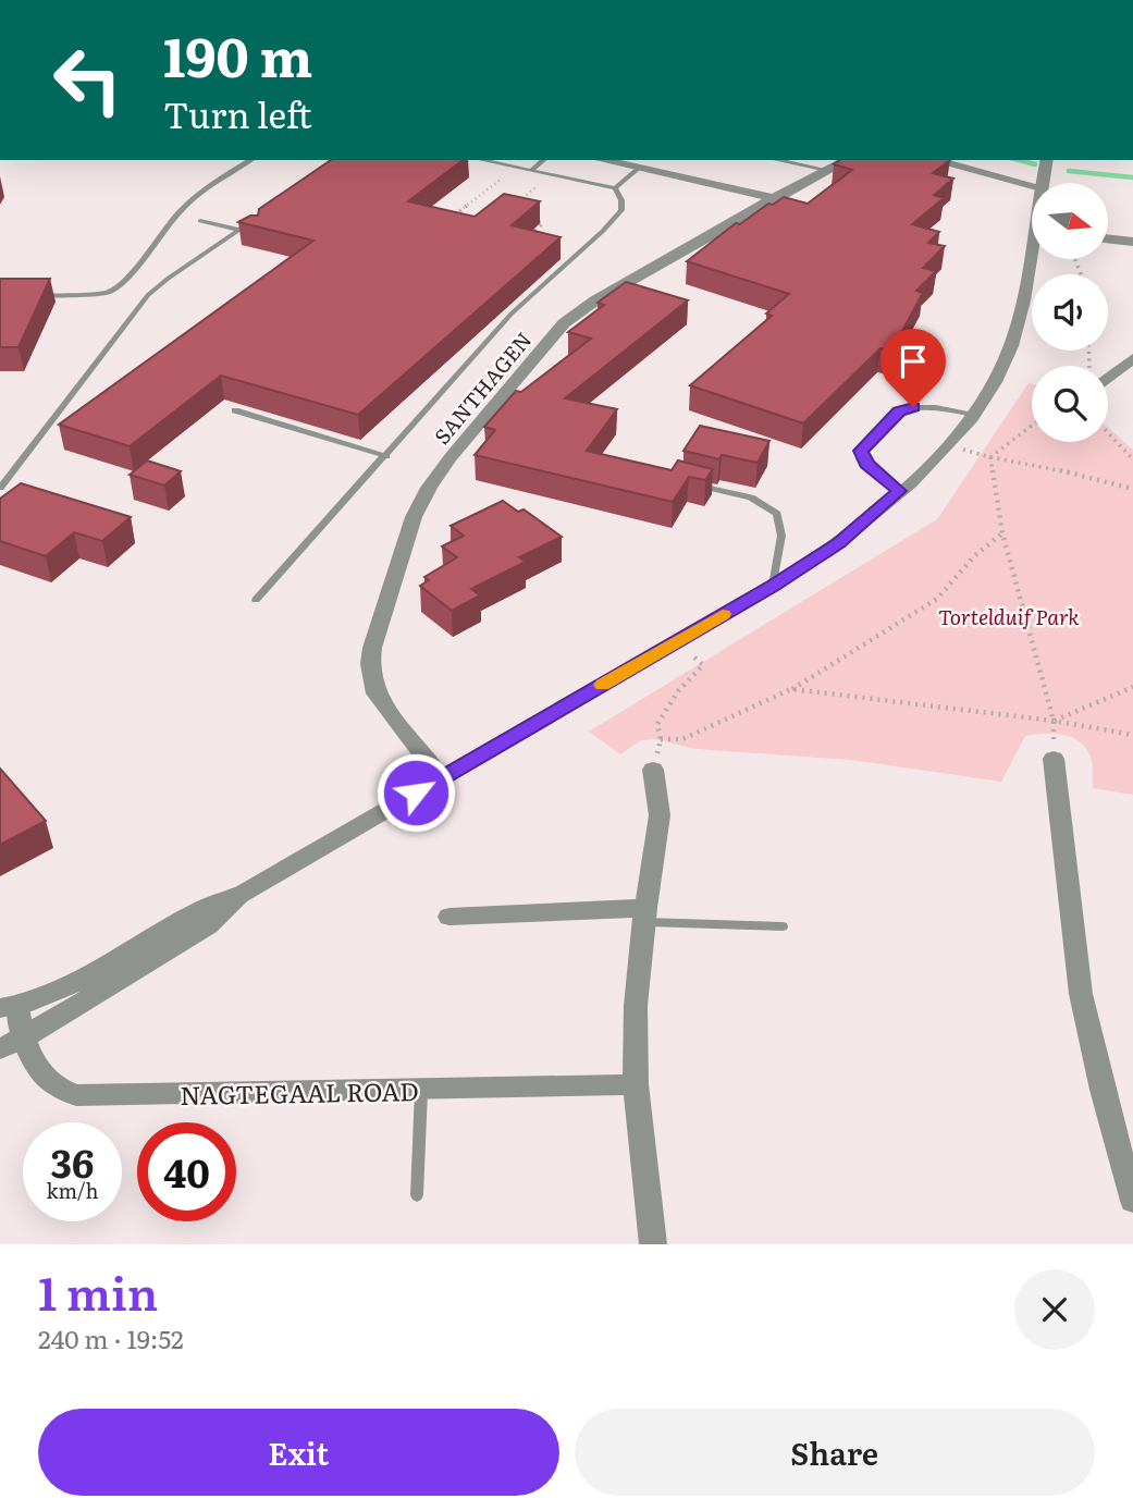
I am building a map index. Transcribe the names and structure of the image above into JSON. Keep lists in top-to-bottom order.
{
  "streets": {
    "street": ["SANTHAGEN", "NAGTEGAAL ROAD"]
  },
  "parks": ["Tortelduif Park"],
  "north": "right",
  "page": {
    "turn": ["190 m", "Turn left"],
    "speed": "36 km/h",
    "limit": "40",
    "heading": ["1 min", "240 m · 19:52"],
    "buttons": ["Exit", "Share"]
  }
}
